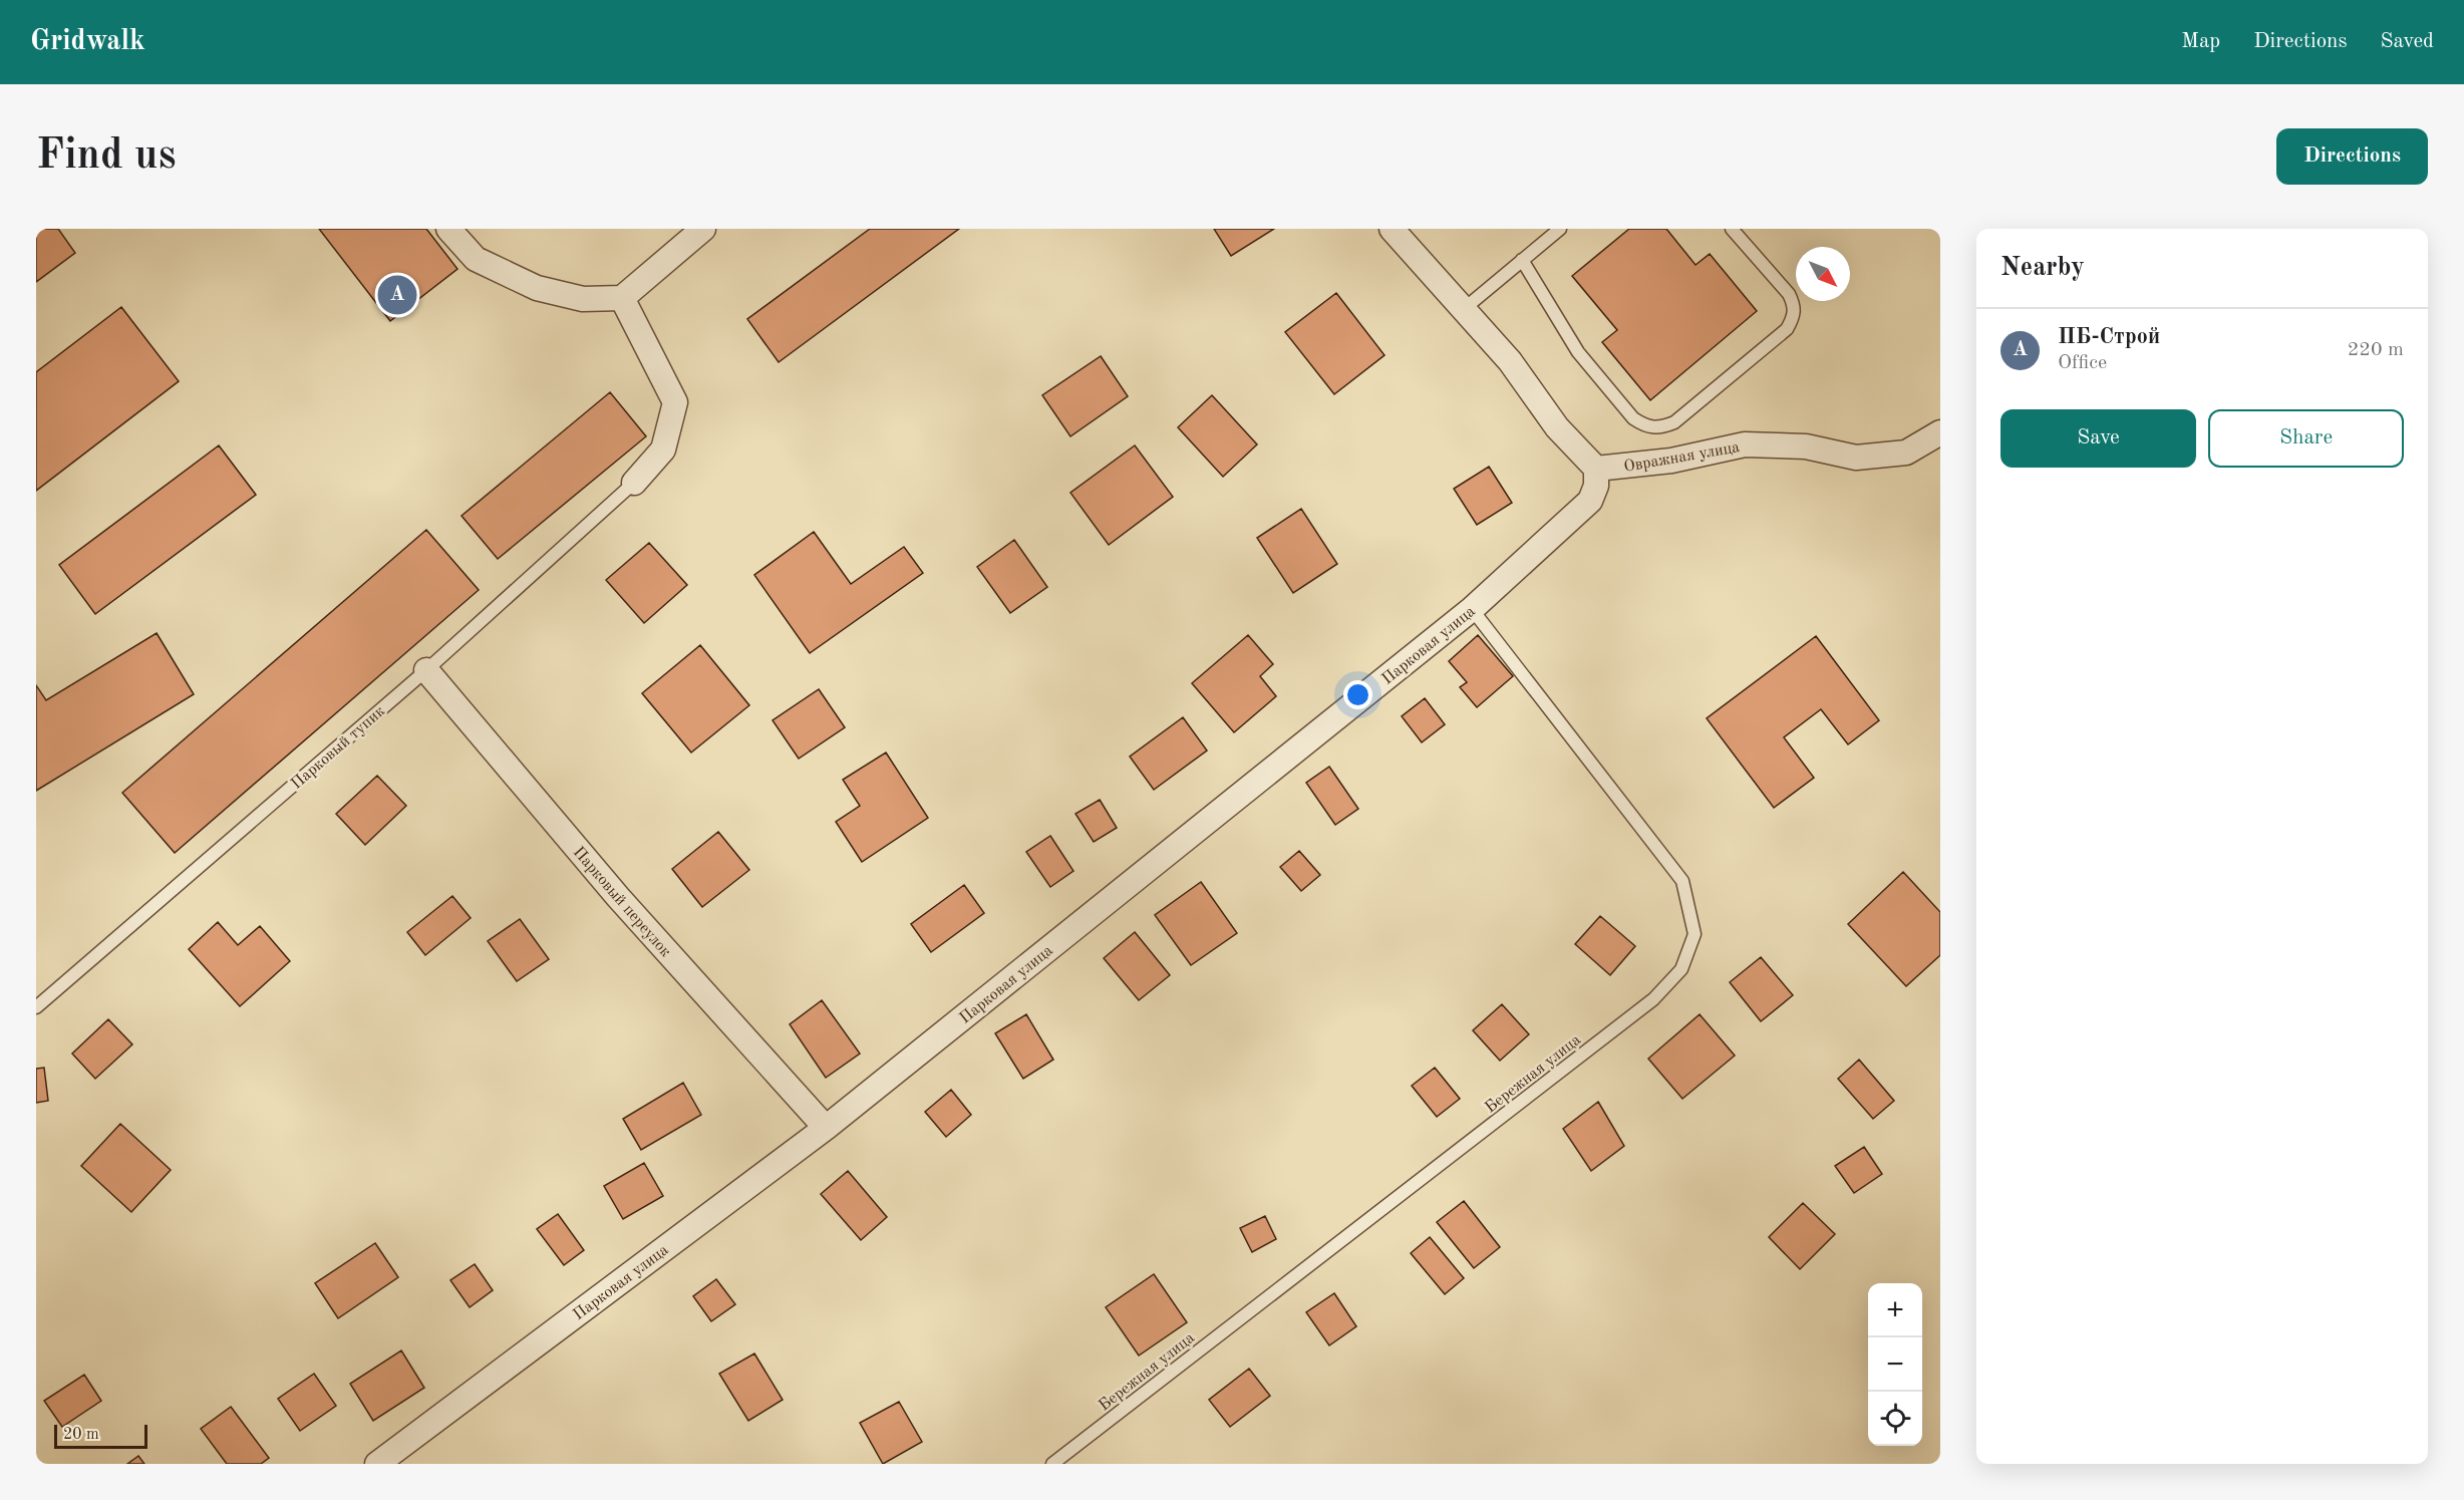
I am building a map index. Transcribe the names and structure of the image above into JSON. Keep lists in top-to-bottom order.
{
  "streets": {
    "street": ["Овражная улица", "Парковая улица", "Парковый переулок"],
    "lane": ["Парковый тупик", "Бережная улица"]
  },
  "crossings": [
    ["Овражная улица", "Парковая улица"],
    ["Парковая улица", "Парковый переулок"],
    ["Парковая улица", "Бережная улица"],
    ["Парковый тупик", "Парковый переулок"]
  ],
  "scale_bar": "20 m",
  "north": "bottom right",
  "page": {
    "header": "Gridwalk",
    "nav": ["Map", "Directions", "Saved"],
    "buttons": [
      "Directions",
      ["Save", "Share"]
    ],
    "title": "Find us",
    "heading": "Nearby",
    "pins": "A",
    "list": [
      {
        "mark": "A",
        "name": "ПБ-Строй",
        "note": "Office",
        "value": "220 m"
      }
    ],
    "map_buttons": ["+", "−"],
    "scale": "20 m"
  }
}
